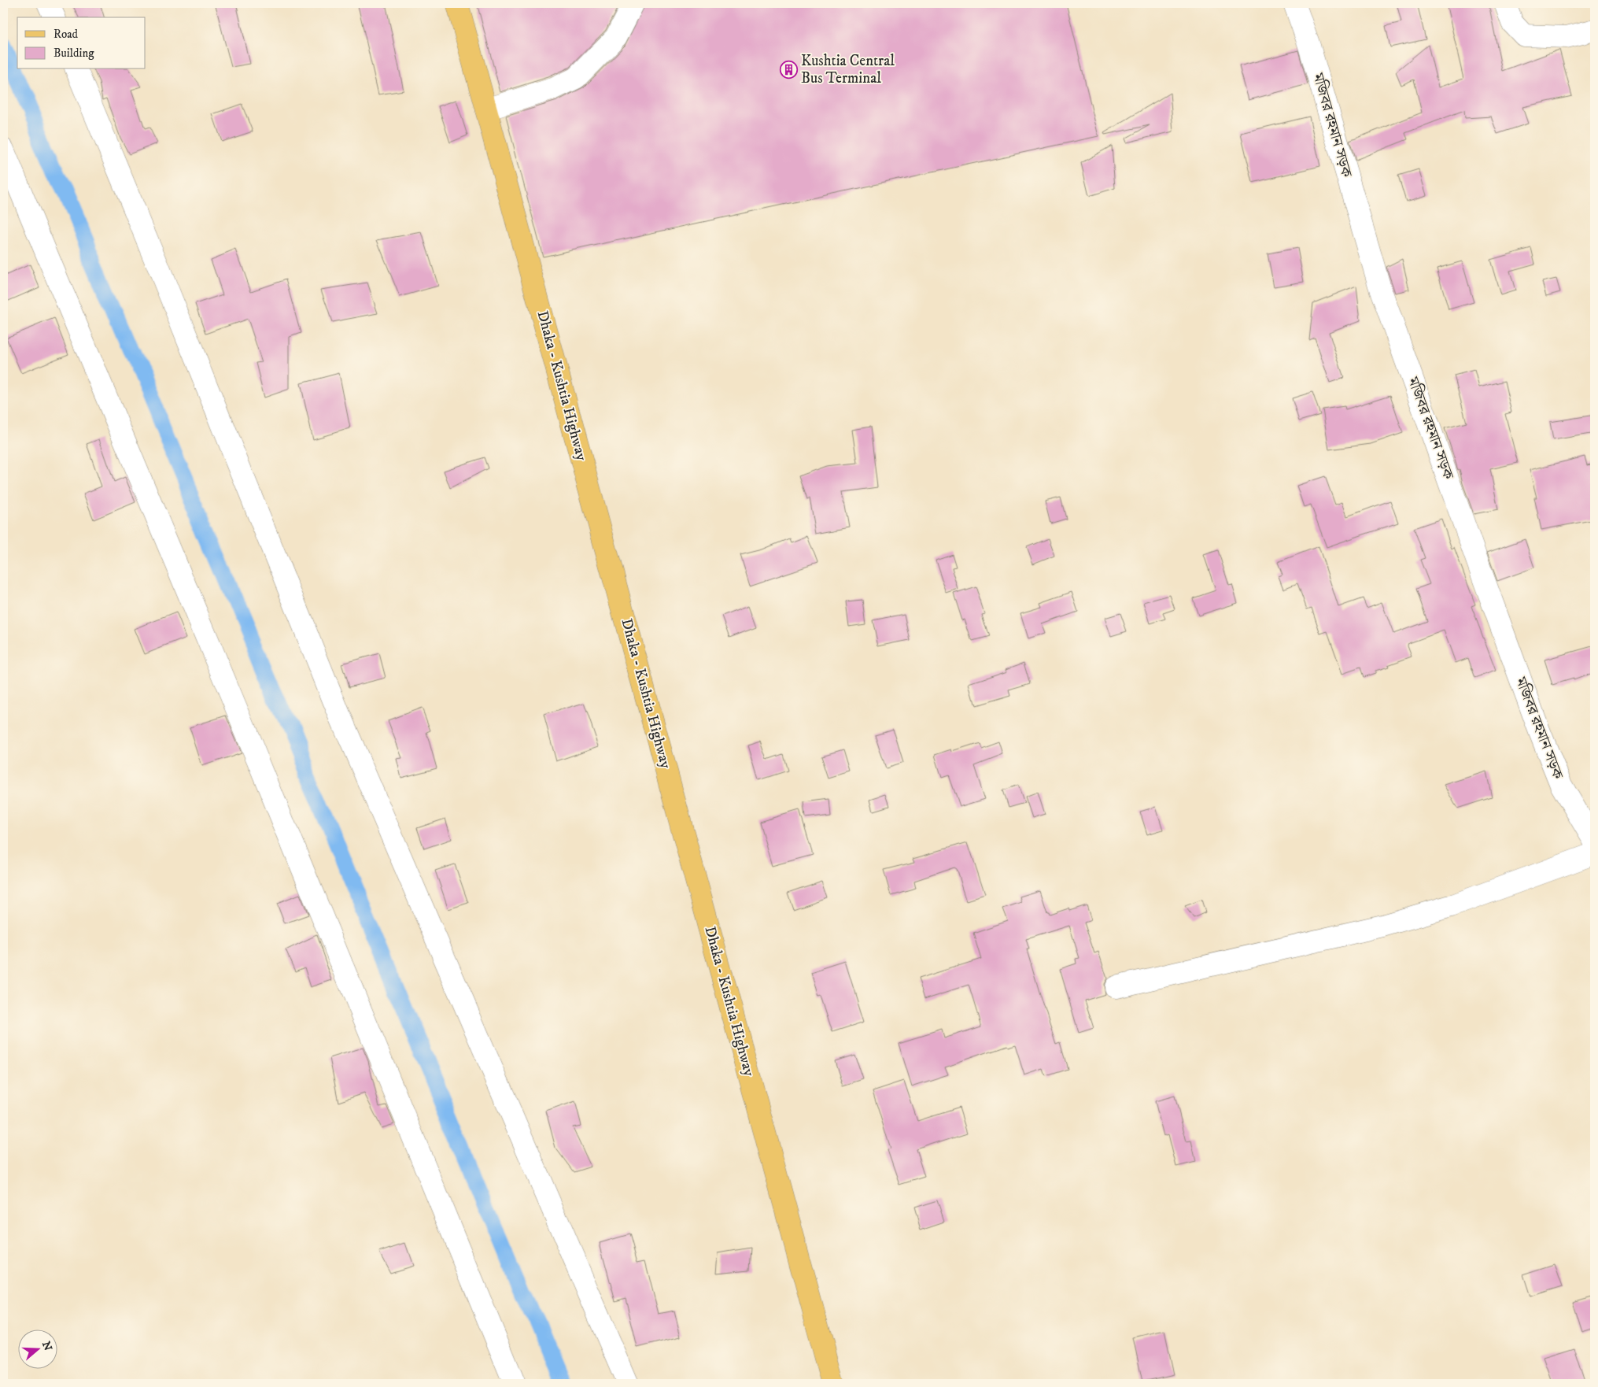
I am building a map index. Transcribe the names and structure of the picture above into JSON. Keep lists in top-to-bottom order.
{
  "streets": {
    "main road": ["Dhaka - Kushtia Highway"],
    "street": ["মজিবর রহমান সড়ক"]
  },
  "places": {
    "building": ["Kushtia Central Bus Terminal"]
  },
  "legend": ["Road", "Building"],
  "north": "right"
}
